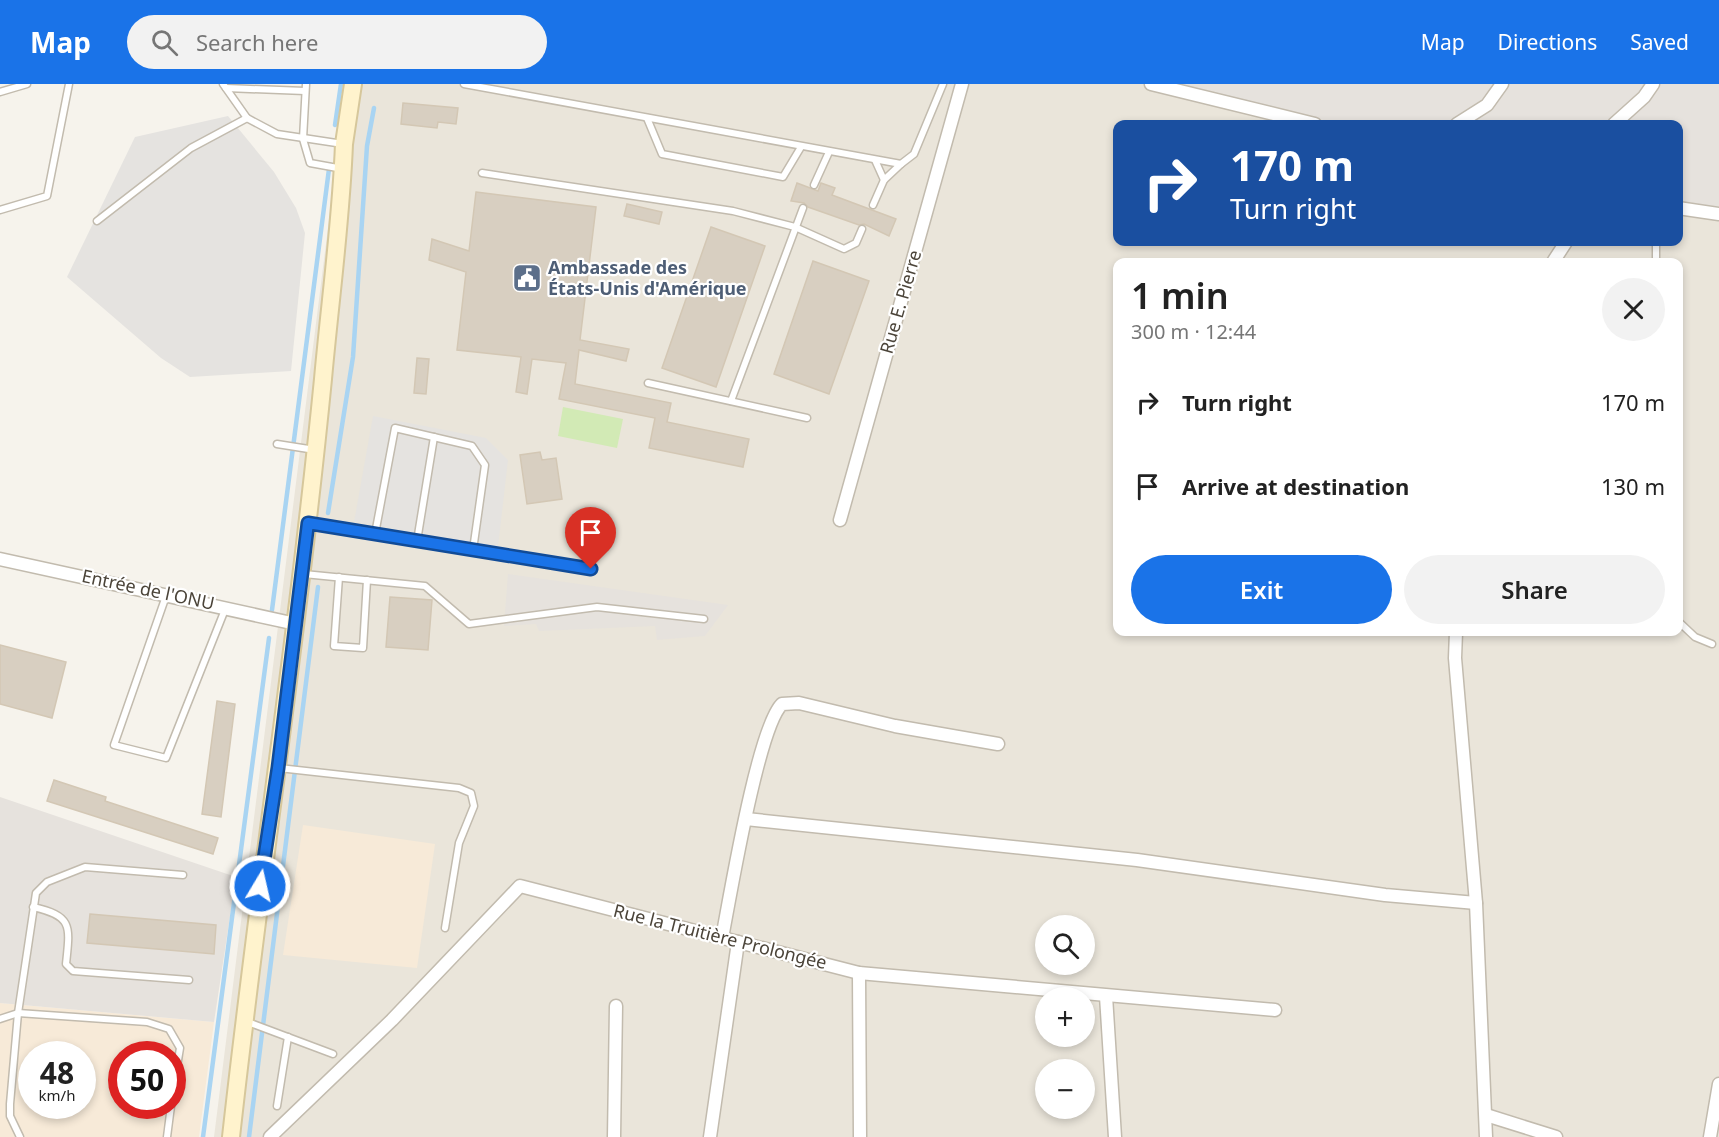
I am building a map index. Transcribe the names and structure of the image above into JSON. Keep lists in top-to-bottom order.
{
  "streets": {
    "street": ["Rue E. Pierre", "Entrée de l'ONU", "Rue la Truitière Prolongée"]
  },
  "places": {
    "public building": ["Ambassade des États-Unis d'Amérique"]
  },
  "page": {
    "header": "Map",
    "search": "Search here",
    "nav": ["Map", "Directions", "Saved"],
    "turn": ["170 m", "Turn right"],
    "heading": ["1 min", "300 m · 12:44"],
    "list": [
      {
        "name": "Turn right",
        "value": "170 m"
      },
      {
        "name": "Arrive at destination",
        "value": "130 m"
      }
    ],
    "buttons": ["Exit", "Share"],
    "map_buttons": ["+", "−"],
    "speed": "48 km/h",
    "limit": "50"
  }
}
